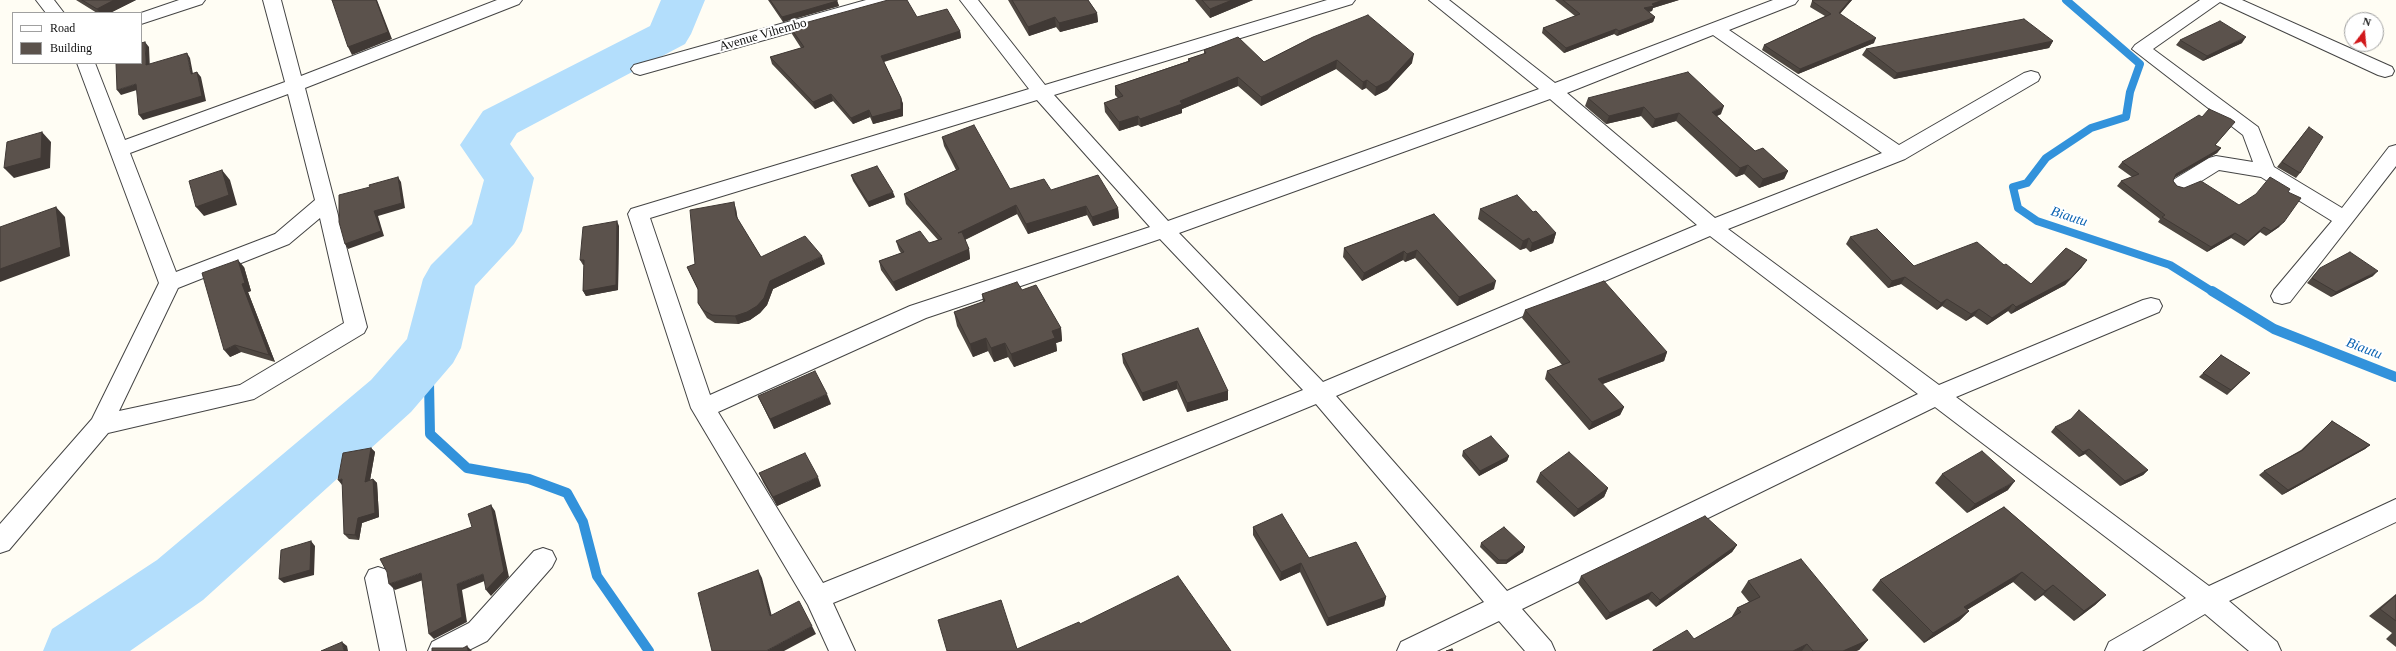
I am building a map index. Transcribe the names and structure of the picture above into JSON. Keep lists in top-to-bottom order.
{
  "streets": {
    "street": ["Avenue Vihembo"]
  },
  "water": ["Biautu"],
  "legend": ["Road", "Building"],
  "north": "top"
}
